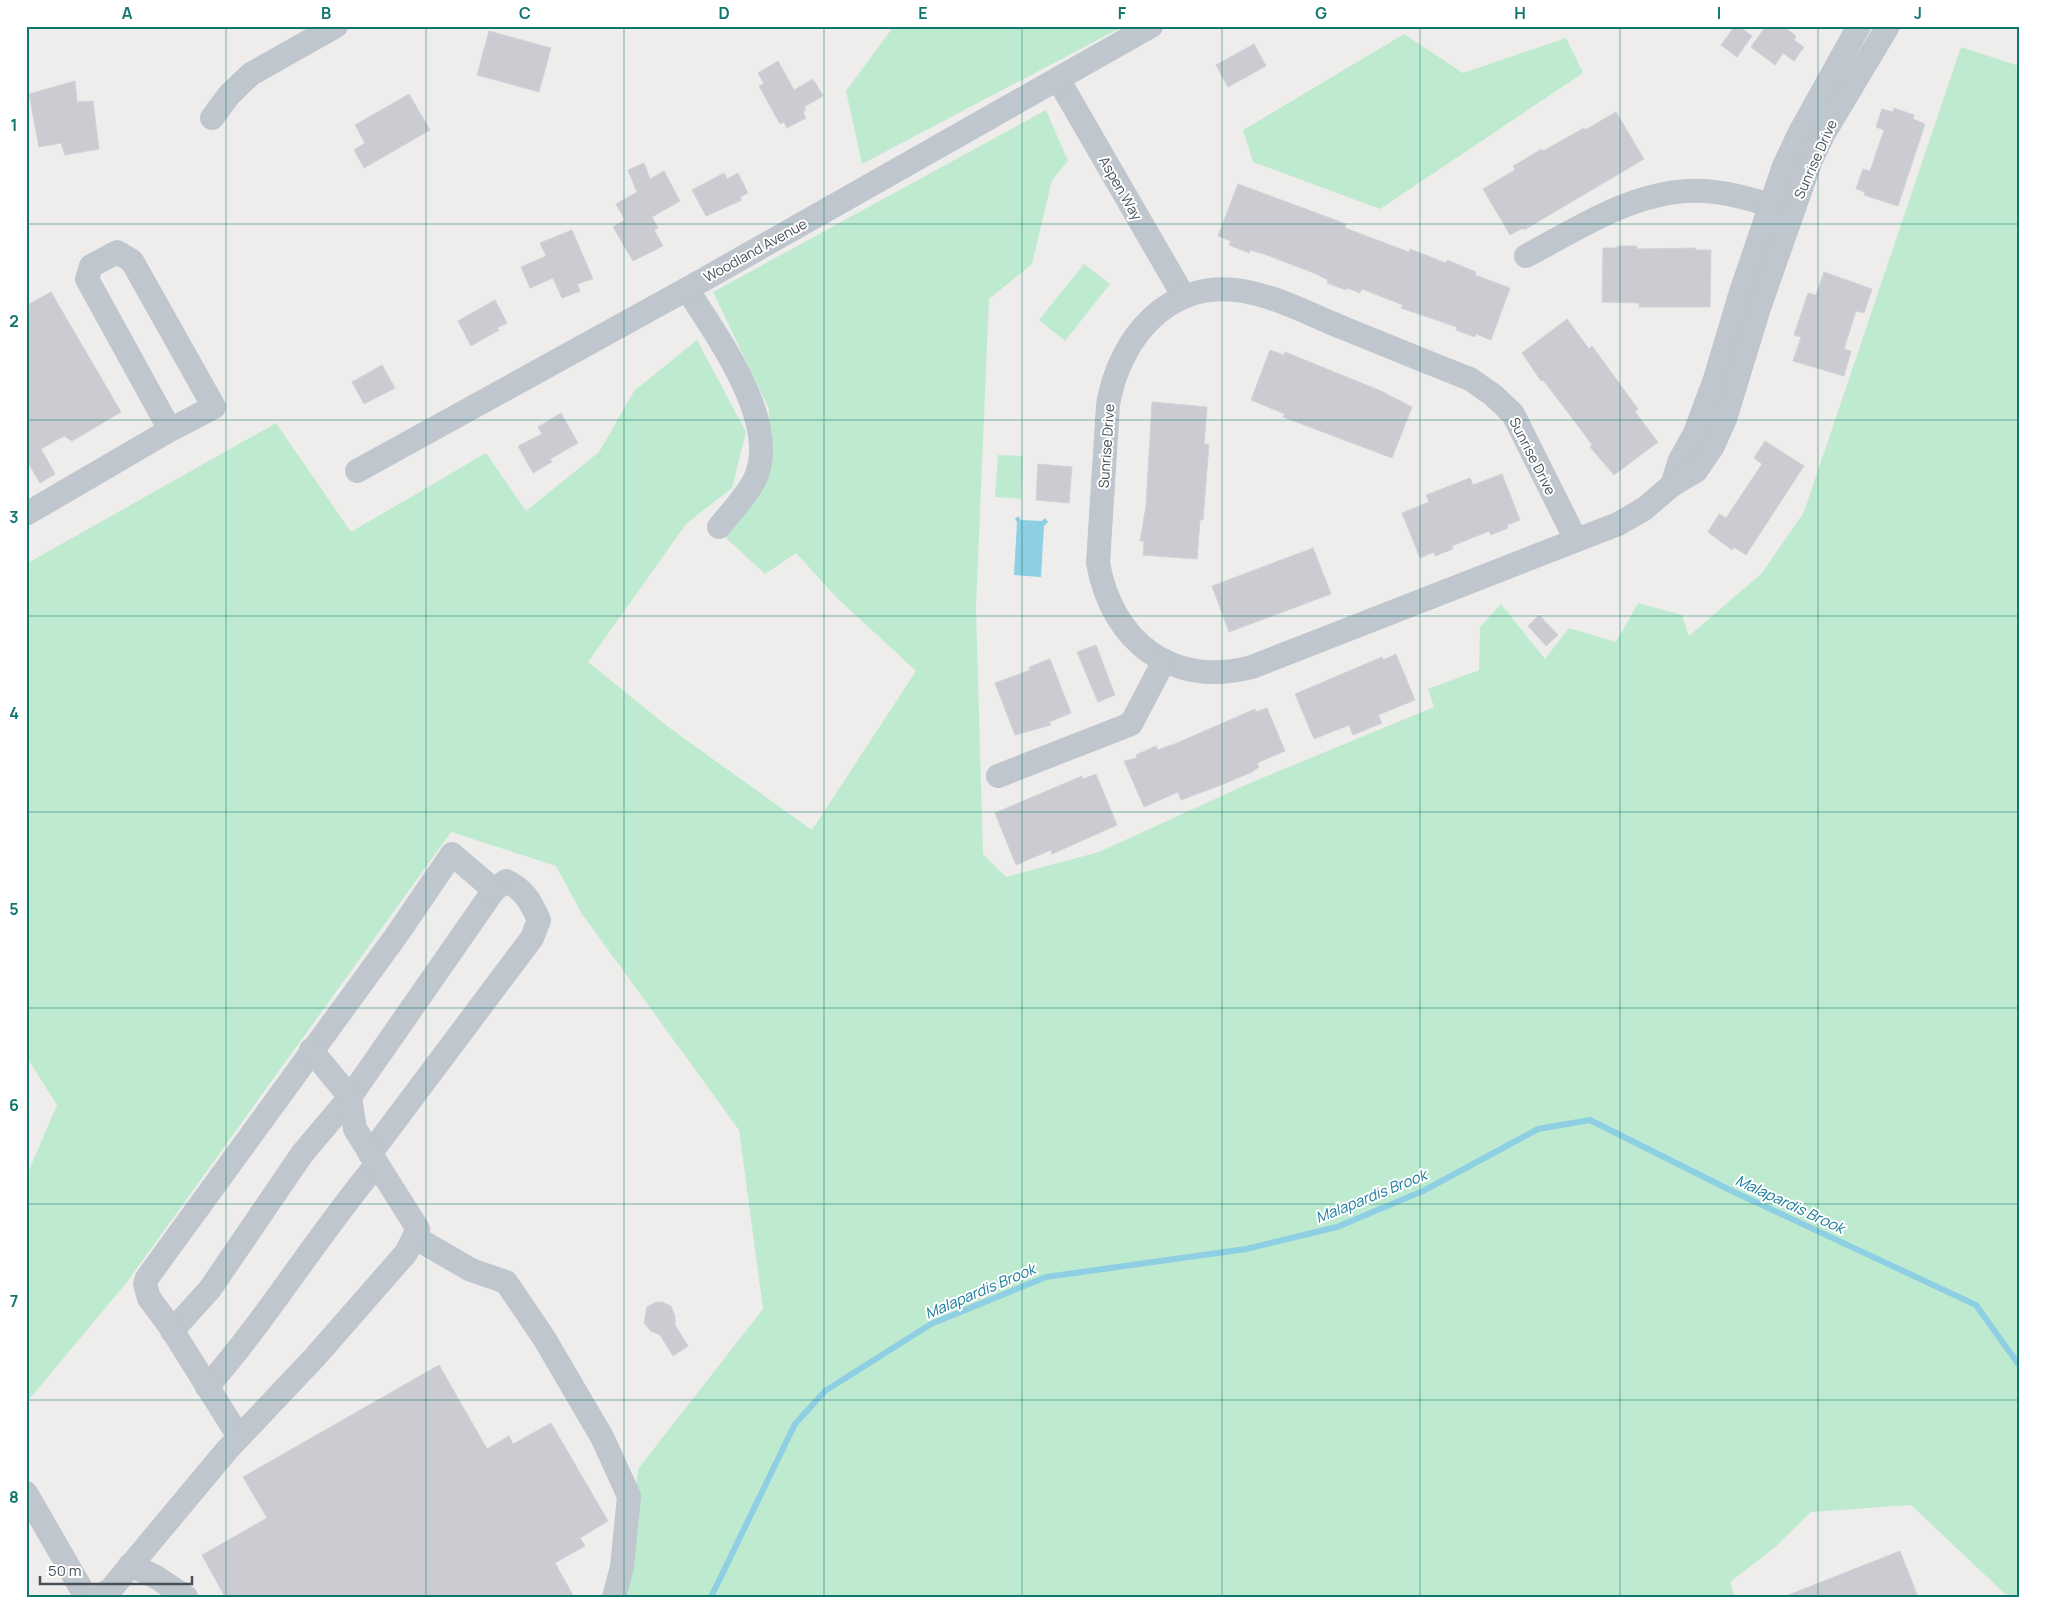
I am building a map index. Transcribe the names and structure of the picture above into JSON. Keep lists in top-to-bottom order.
{
  "streets": {
    "street": ["Sunrise Drive", "Aspen Way", "Woodland Avenue"]
  },
  "crossings": [
    ["Sunrise Drive", "Aspen Way"],
    ["Aspen Way", "Woodland Avenue"]
  ],
  "water": ["Malapardis Brook"],
  "scale_bar": "50 m",
  "grid": {
    "columns": [
      "A",
      "B",
      "C",
      "D",
      "E",
      "F",
      "G",
      "H",
      "I",
      "J"
    ],
    "rows": [
      "1",
      "2",
      "3",
      "4",
      "5",
      "6",
      "7",
      "8"
    ]
  }
}
